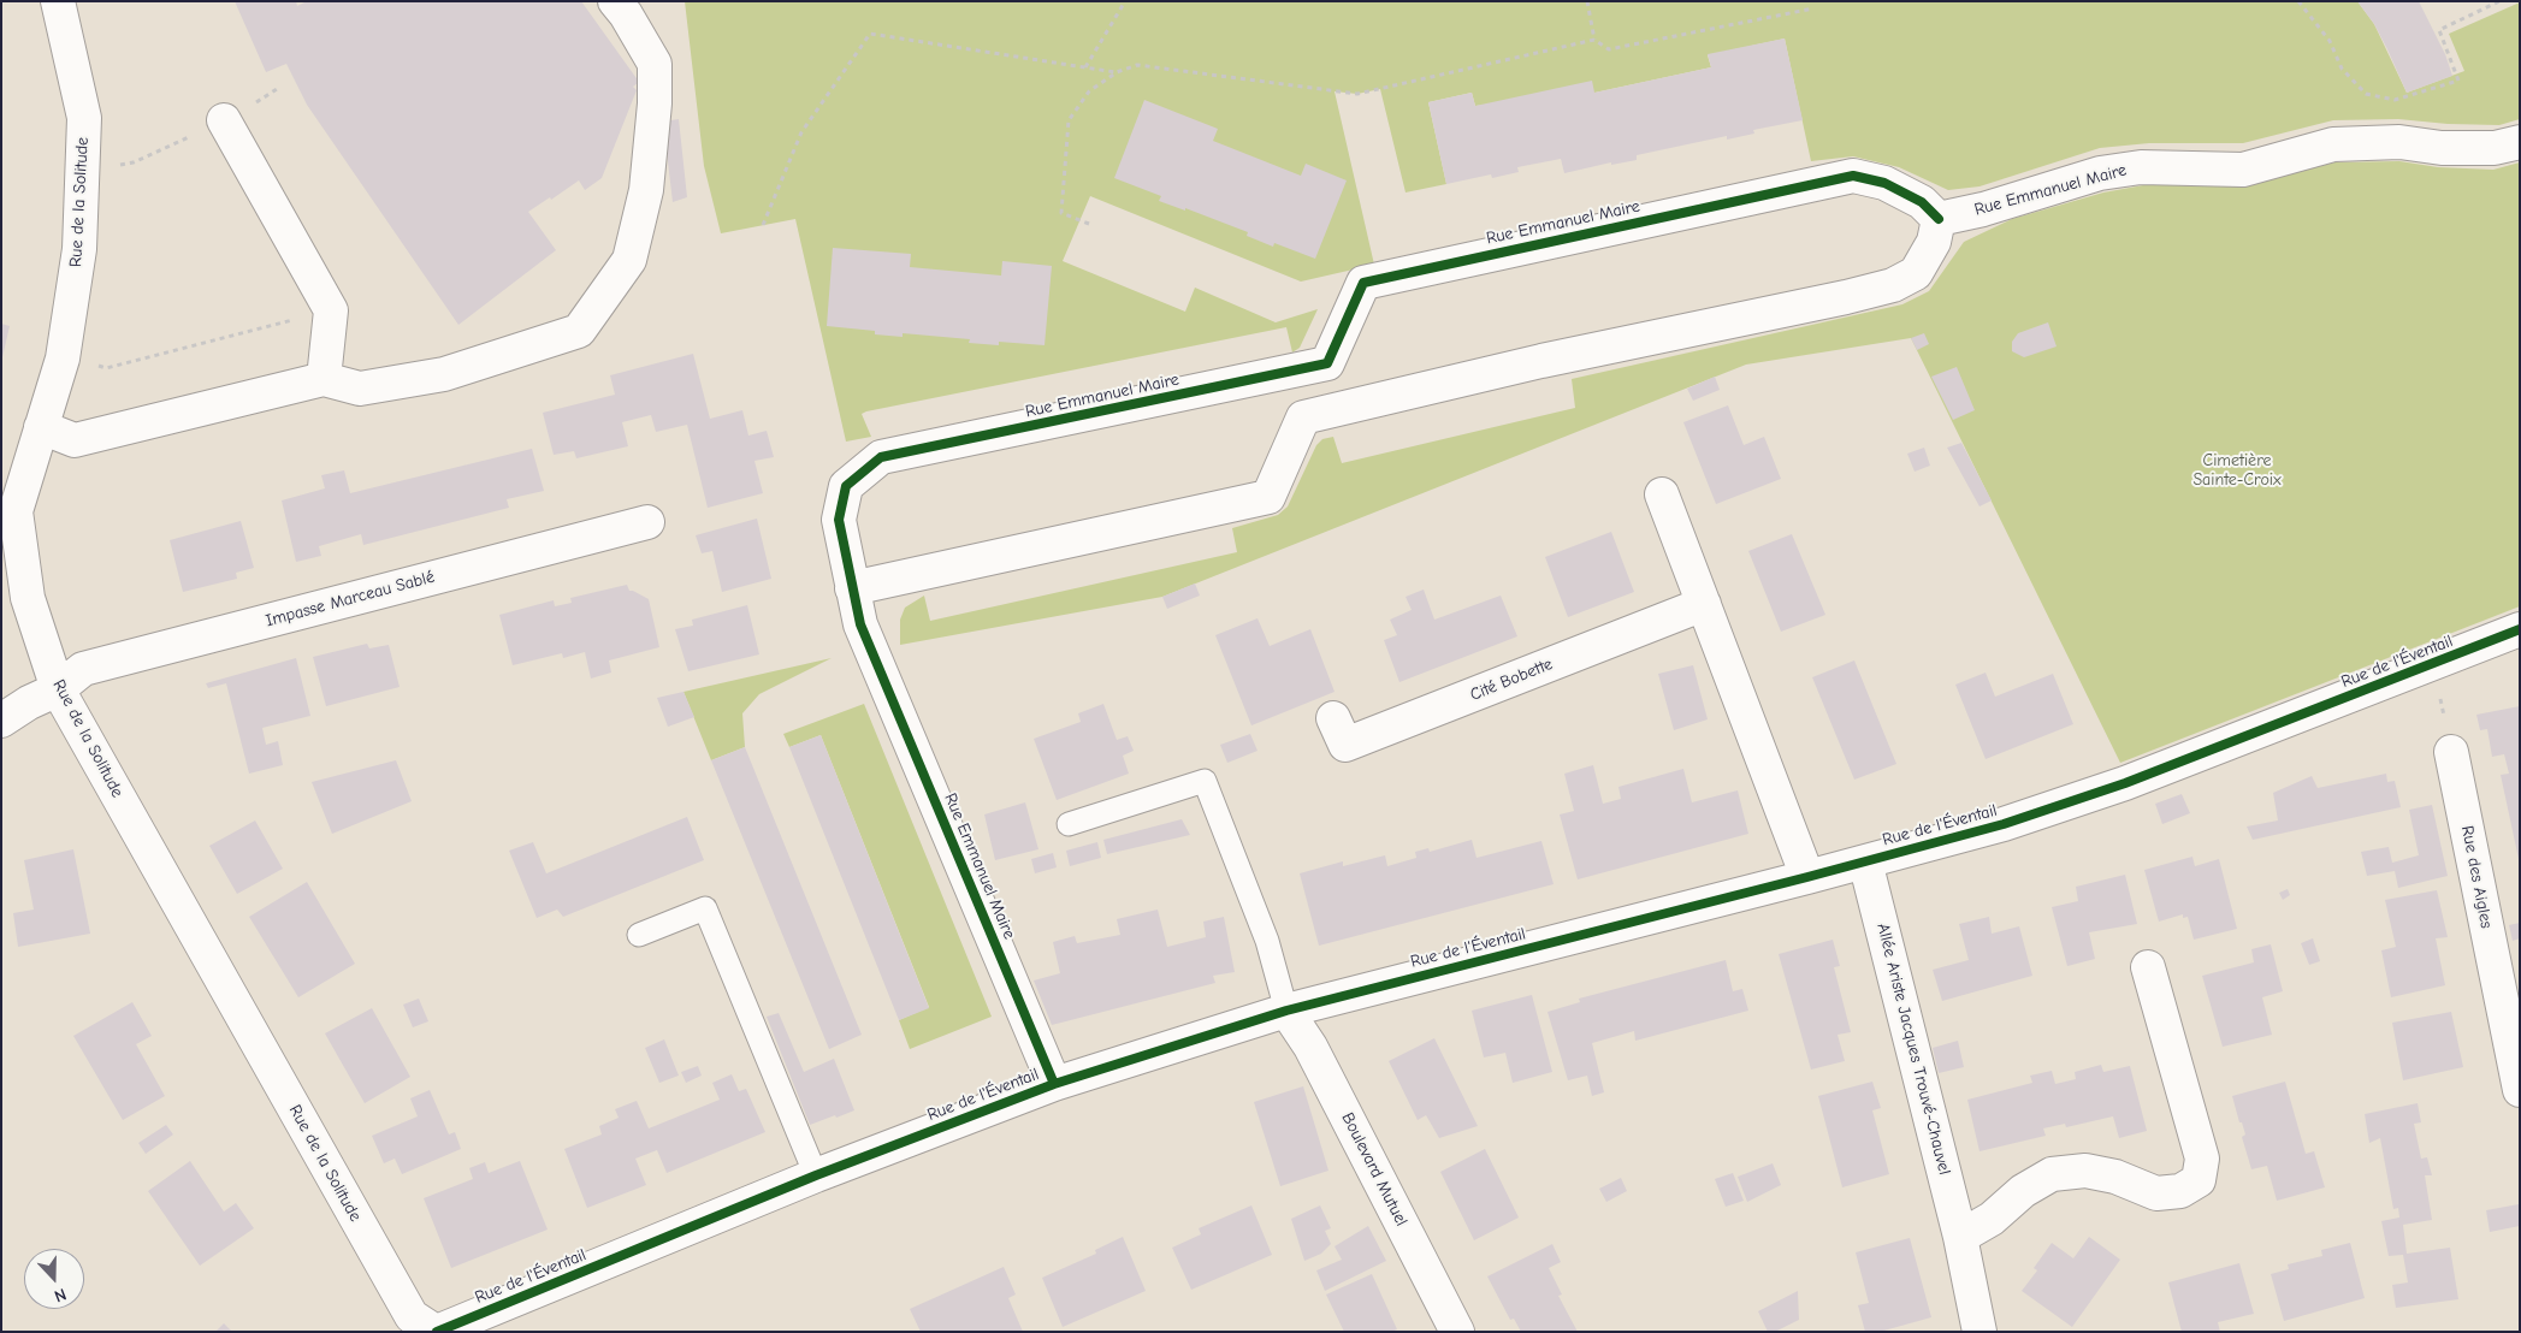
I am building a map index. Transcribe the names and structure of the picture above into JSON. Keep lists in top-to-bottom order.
{
  "streets": {
    "street": [
      "Rue Emmanuel Maire",
      "Rue de la Solitude",
      "Impasse Marceau Sablé",
      "Rue de l'Éventail",
      "Cité Bobette",
      "Rue des Aigles",
      "Allée Ariste Jacques Trouvé-Chauvel",
      "Boulevard Mutuel"
    ]
  },
  "crossings": [
    ["Rue Emmanuel Maire", "Rue de l'Éventail"],
    ["Rue de la Solitude", "Impasse Marceau Sablé"],
    ["Rue de la Solitude", "Rue de l'Éventail"],
    ["Rue de l'Éventail", "Allée Ariste Jacques Trouvé-Chauvel"],
    ["Rue de l'Éventail", "Boulevard Mutuel"]
  ],
  "parks": ["Cimetière Sainte-Croix"],
  "north": "bottom"
}
